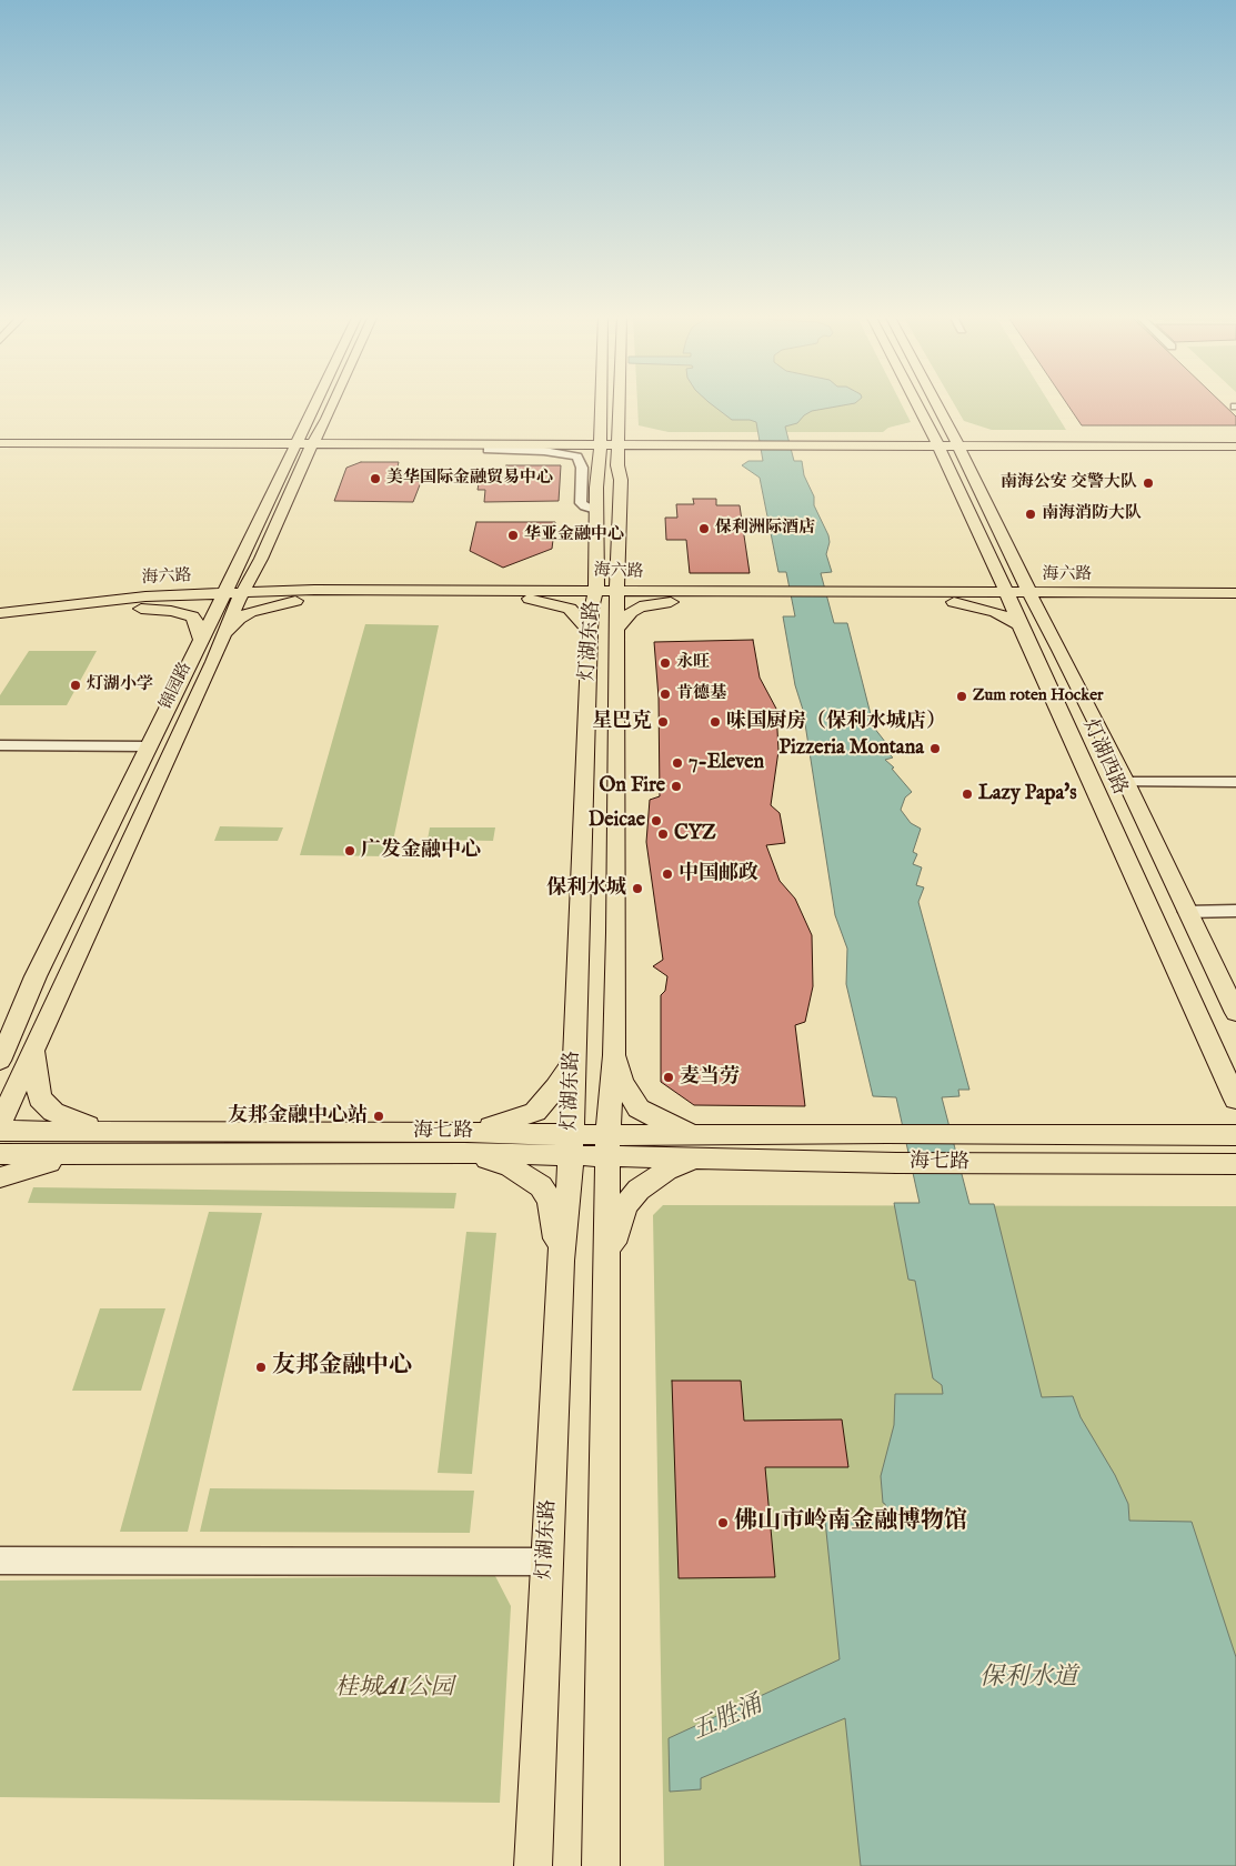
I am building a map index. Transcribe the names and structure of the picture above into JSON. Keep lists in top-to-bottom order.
{
  "streets": {
    "main road": [
      "海六路",
      "灯湖东路",
      "锦园路",
      "灯湖西路",
      "海七路"
    ]
  },
  "crossings": [
    ["海六路", "灯湖东路"],
    ["海六路", "锦园路"],
    ["海六路", "灯湖西路"],
    ["灯湖东路", "海七路"]
  ],
  "water": ["保利水道", "五胜涌"],
  "parks": ["桂城AI公园"],
  "places": [
    "美华国际金融贸易中心",
    "南海公安 交警大队",
    "南海消防大队",
    "保利洲际酒店",
    "华亚金融中心",
    "永旺",
    "灯湖小学",
    "肯德基",
    "Zum roten Hocker",
    "星巴克",
    "味国厨房（保利水城店）",
    "Pizzeria Montana",
    "7-Eleven",
    "On Fire",
    "Lazy Papa's",
    "Deicae",
    "CYZ",
    "广发金融中心",
    "中国邮政",
    "保利水城",
    "麦当劳",
    "友邦金融中心站",
    "友邦金融中心",
    "佛山市岭南金融博物馆"
  ]
}
